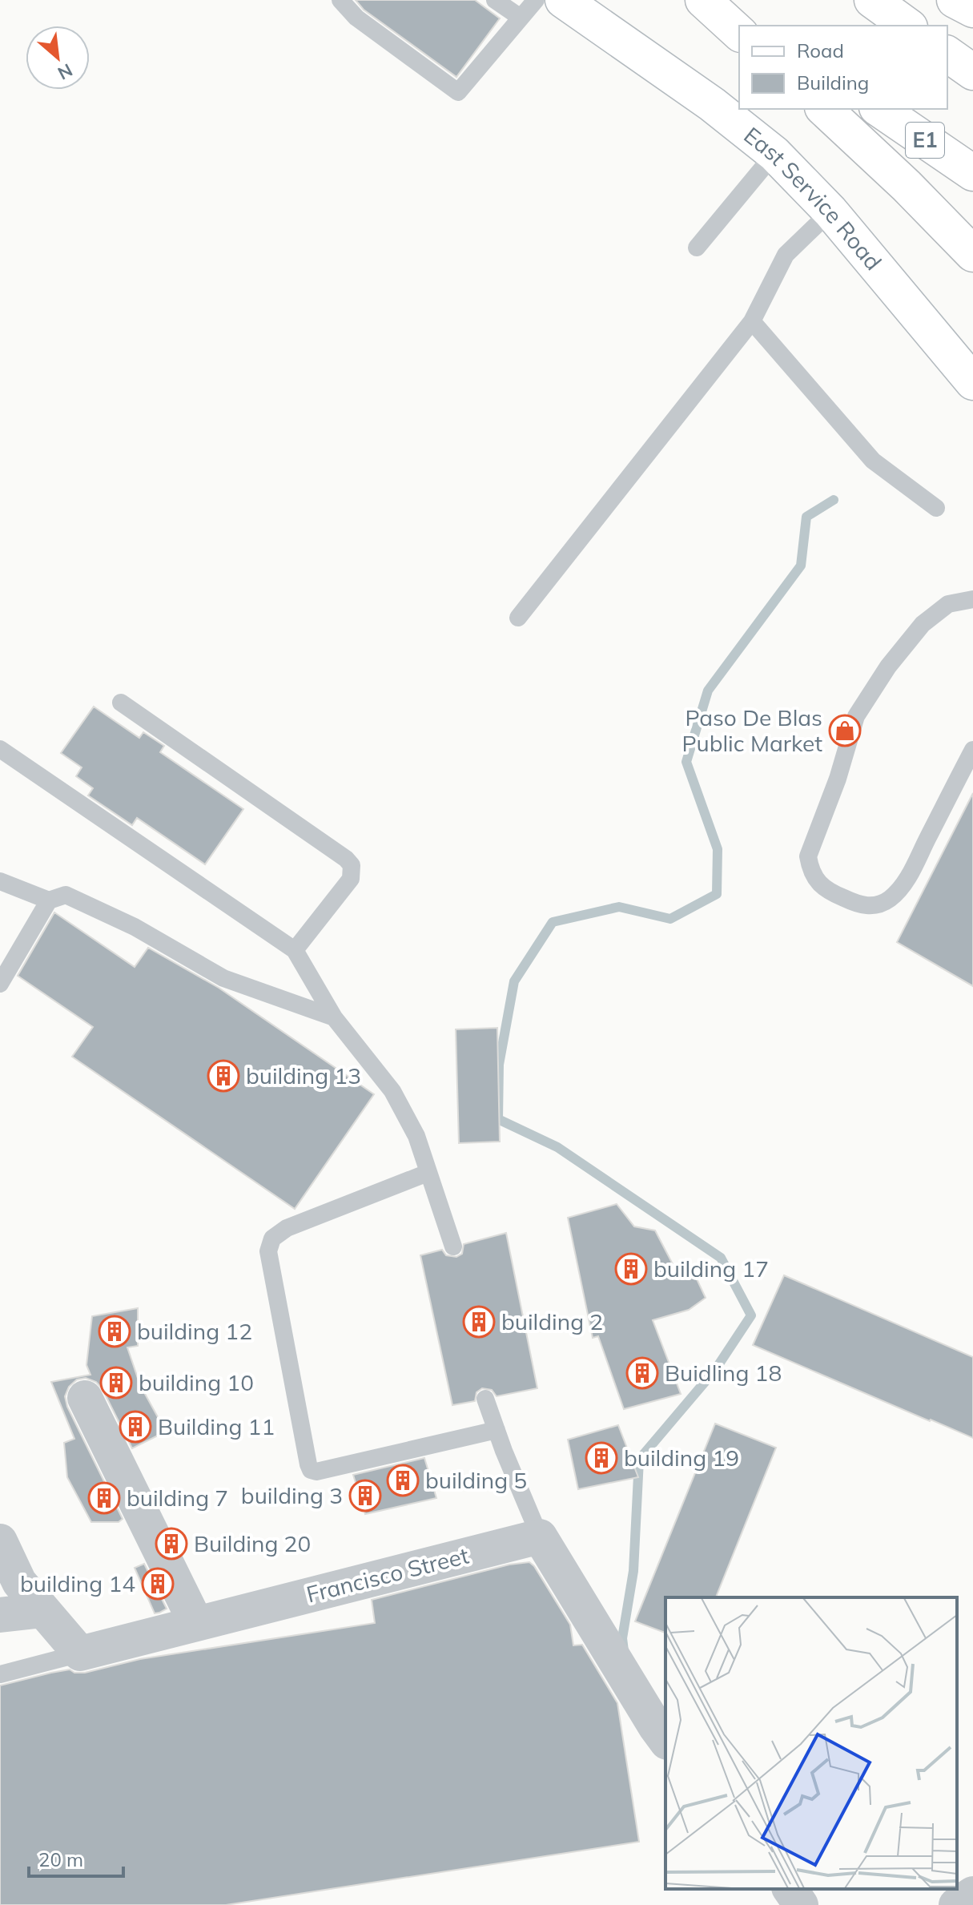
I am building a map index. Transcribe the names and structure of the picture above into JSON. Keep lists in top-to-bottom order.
{
  "streets": {
    "main road": ["E1", "East Service Road"],
    "street": ["Francisco Street"]
  },
  "places": {
    "shop": ["Paso De Blas Public Market"],
    "building": [
      "building 13",
      "building 17",
      "building 2",
      "building 12",
      "Buidling 18",
      "building 10",
      "Building 11",
      "building 19",
      "building 5",
      "building 3",
      "building 7",
      "Building 20",
      "building 14"
    ]
  },
  "legend": ["Road", "Building"],
  "scale_bar": "20 m",
  "north": "bottom right"
}
